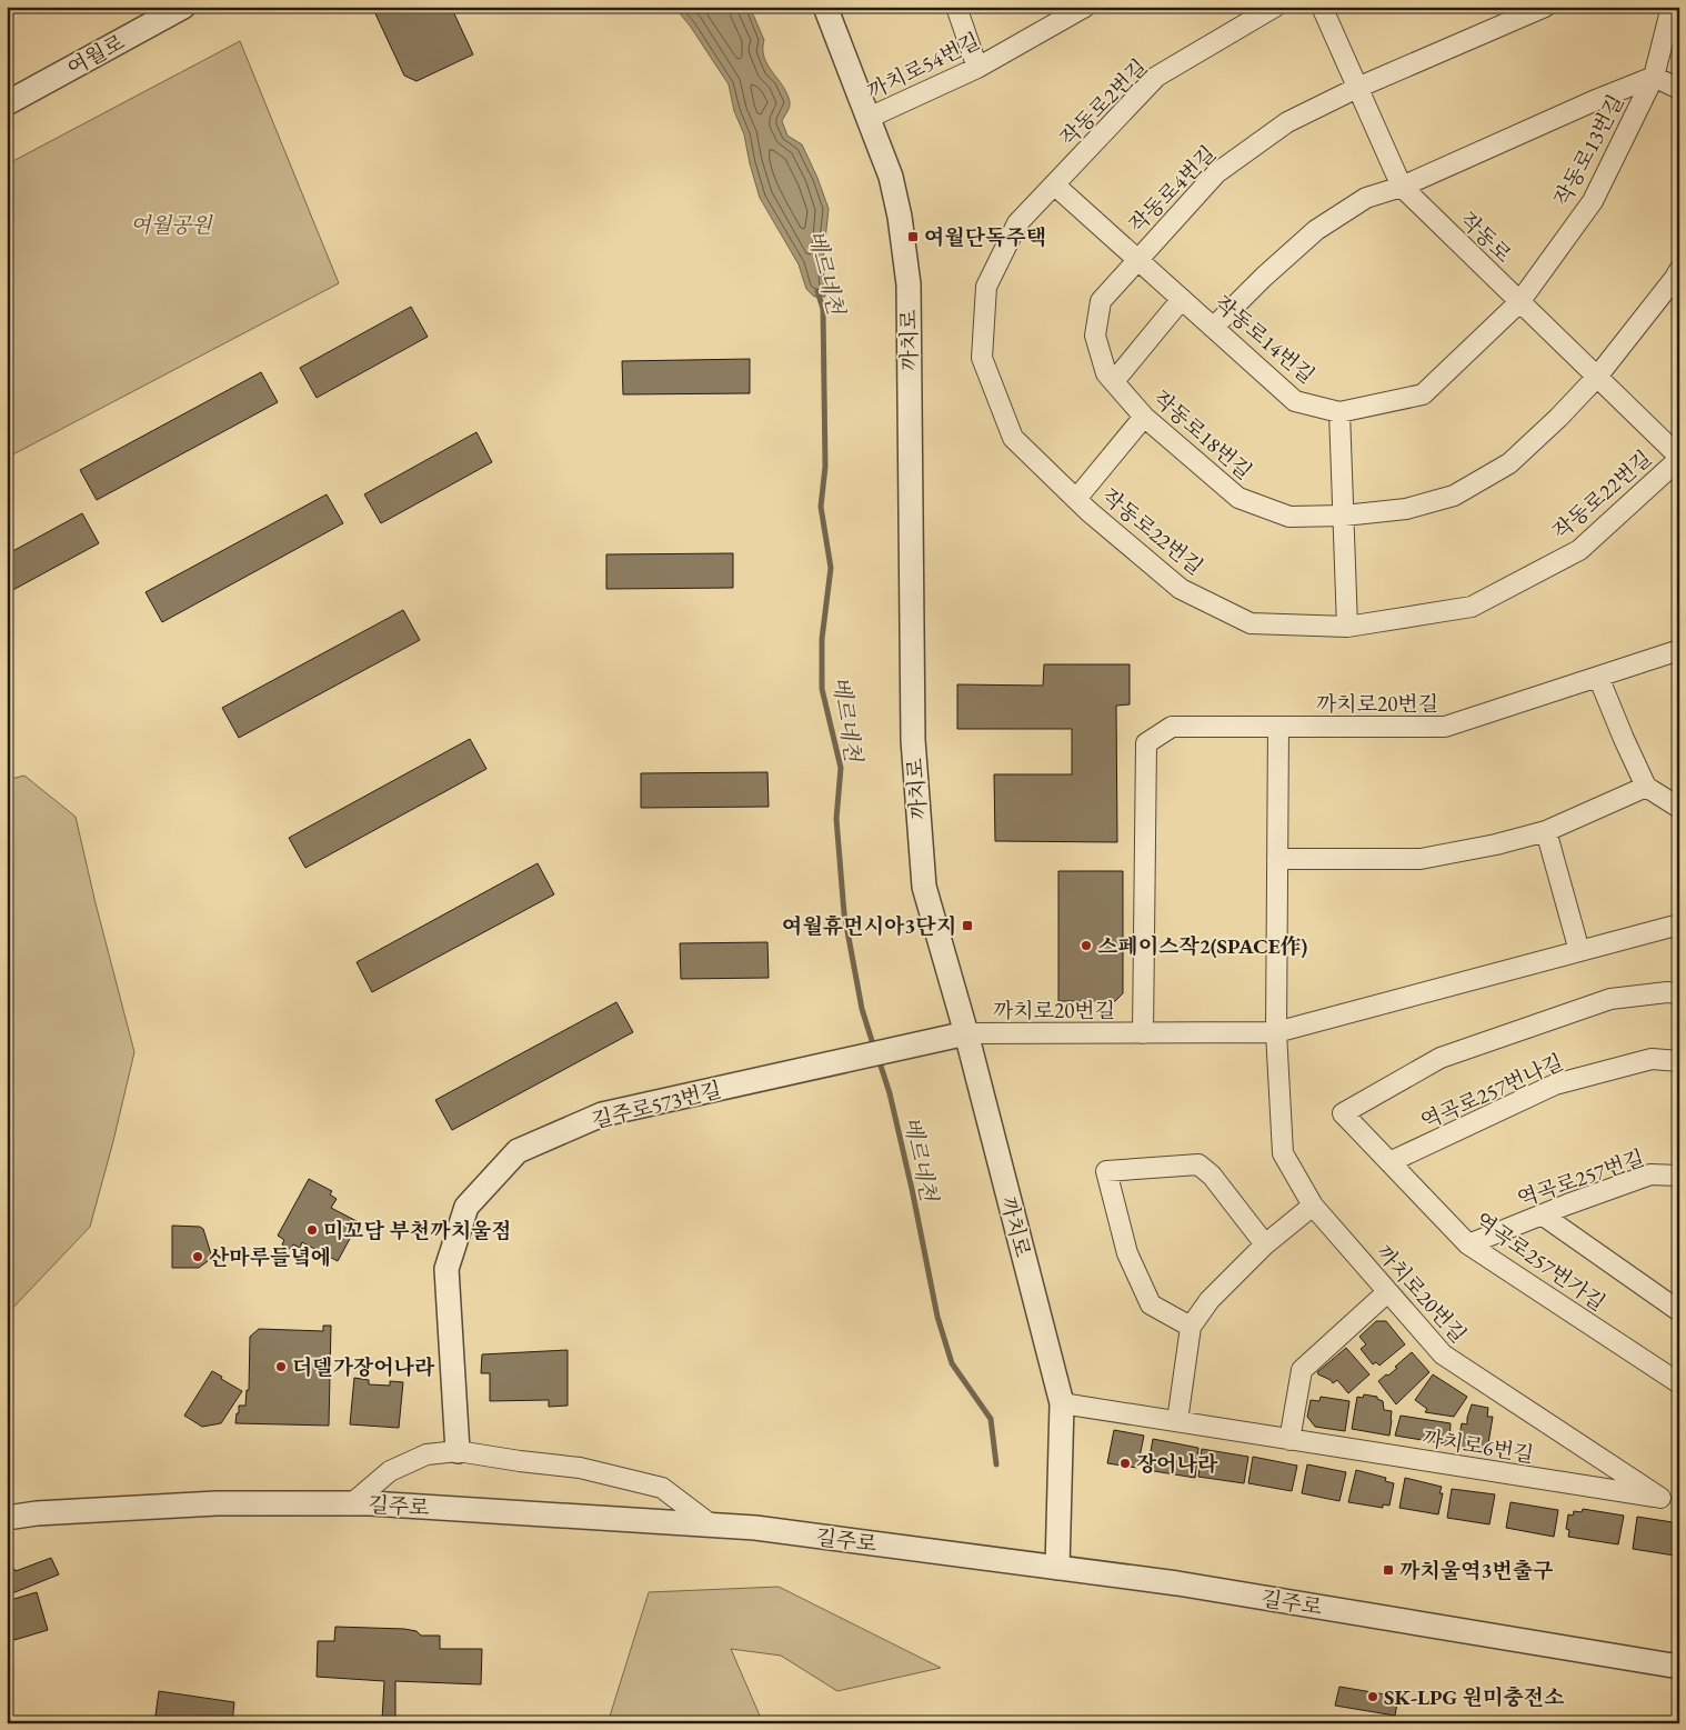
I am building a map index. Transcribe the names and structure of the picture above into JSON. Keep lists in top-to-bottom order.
{
  "streets": {
    "street": [
      "여월로",
      "까치로54번길",
      "작동로2번길",
      "작동로13번길",
      "작동로4번길",
      "작동로",
      "작동로14번길",
      "까치로",
      "작동로18번길",
      "작동로22번길",
      "까치로20번길",
      "역곡로257번나길",
      "길주로573번길",
      "역곡로257번길",
      "역곡로257번가길",
      "까치로6번길",
      "길주로"
    ]
  },
  "crossings": [
    ["까치로54번길", "까치로"],
    ["작동로2번길", "작동로14번길"],
    ["작동로2번길", "작동로22번길"],
    ["작동로13번길", "작동로"],
    ["작동로13번길", "작동로14번길"],
    ["작동로4번길", "작동로"],
    ["작동로4번길", "작동로14번길"],
    ["작동로4번길", "작동로18번길"],
    ["작동로", "작동로14번길"],
    ["작동로", "작동로18번길"],
    ["작동로", "작동로22번길"],
    ["작동로14번길", "작동로18번길"],
    ["작동로14번길", "작동로22번길"],
    ["까치로", "까치로20번길"],
    ["까치로", "길주로573번길"],
    ["까치로", "까치로6번길"],
    ["까치로", "길주로"],
    ["까치로20번길", "길주로573번길"],
    ["까치로20번길", "까치로6번길"],
    ["역곡로257번나길", "역곡로257번가길"],
    ["역곡로257번길", "역곡로257번가길"]
  ],
  "water": ["베르네천"],
  "parks": ["여월공원"],
  "places": {
    "transit": ["여월단독주택", "여월휴먼시아3단지", "까치울역3번출구"],
    "other": [
      "스페이스작2(SPACE作)",
      "미꼬담 부천까치울점",
      "산마루들녘에",
      "더델가장어나라",
      "장어나라",
      "SK-LPG 원미충전소"
    ]
  }
}
